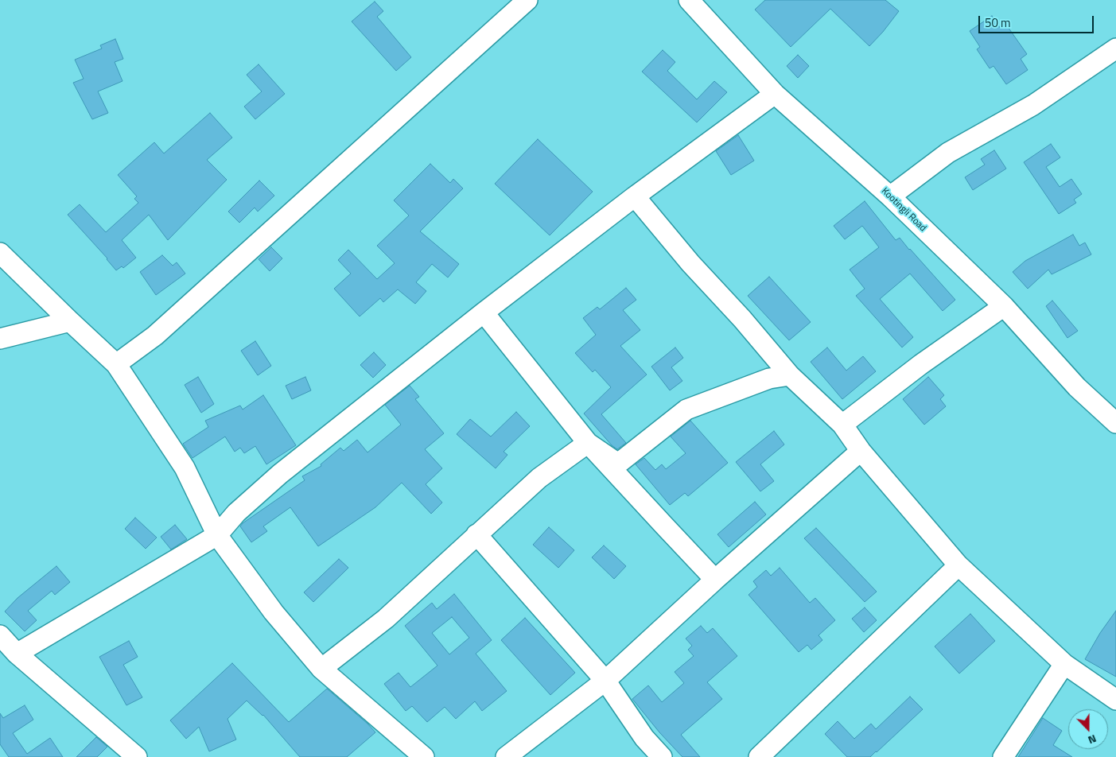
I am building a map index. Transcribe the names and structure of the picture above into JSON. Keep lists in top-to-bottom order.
{
  "streets": {
    "street": ["Kootingli Road"]
  },
  "scale_bar": "50 m",
  "north": "bottom"
}
